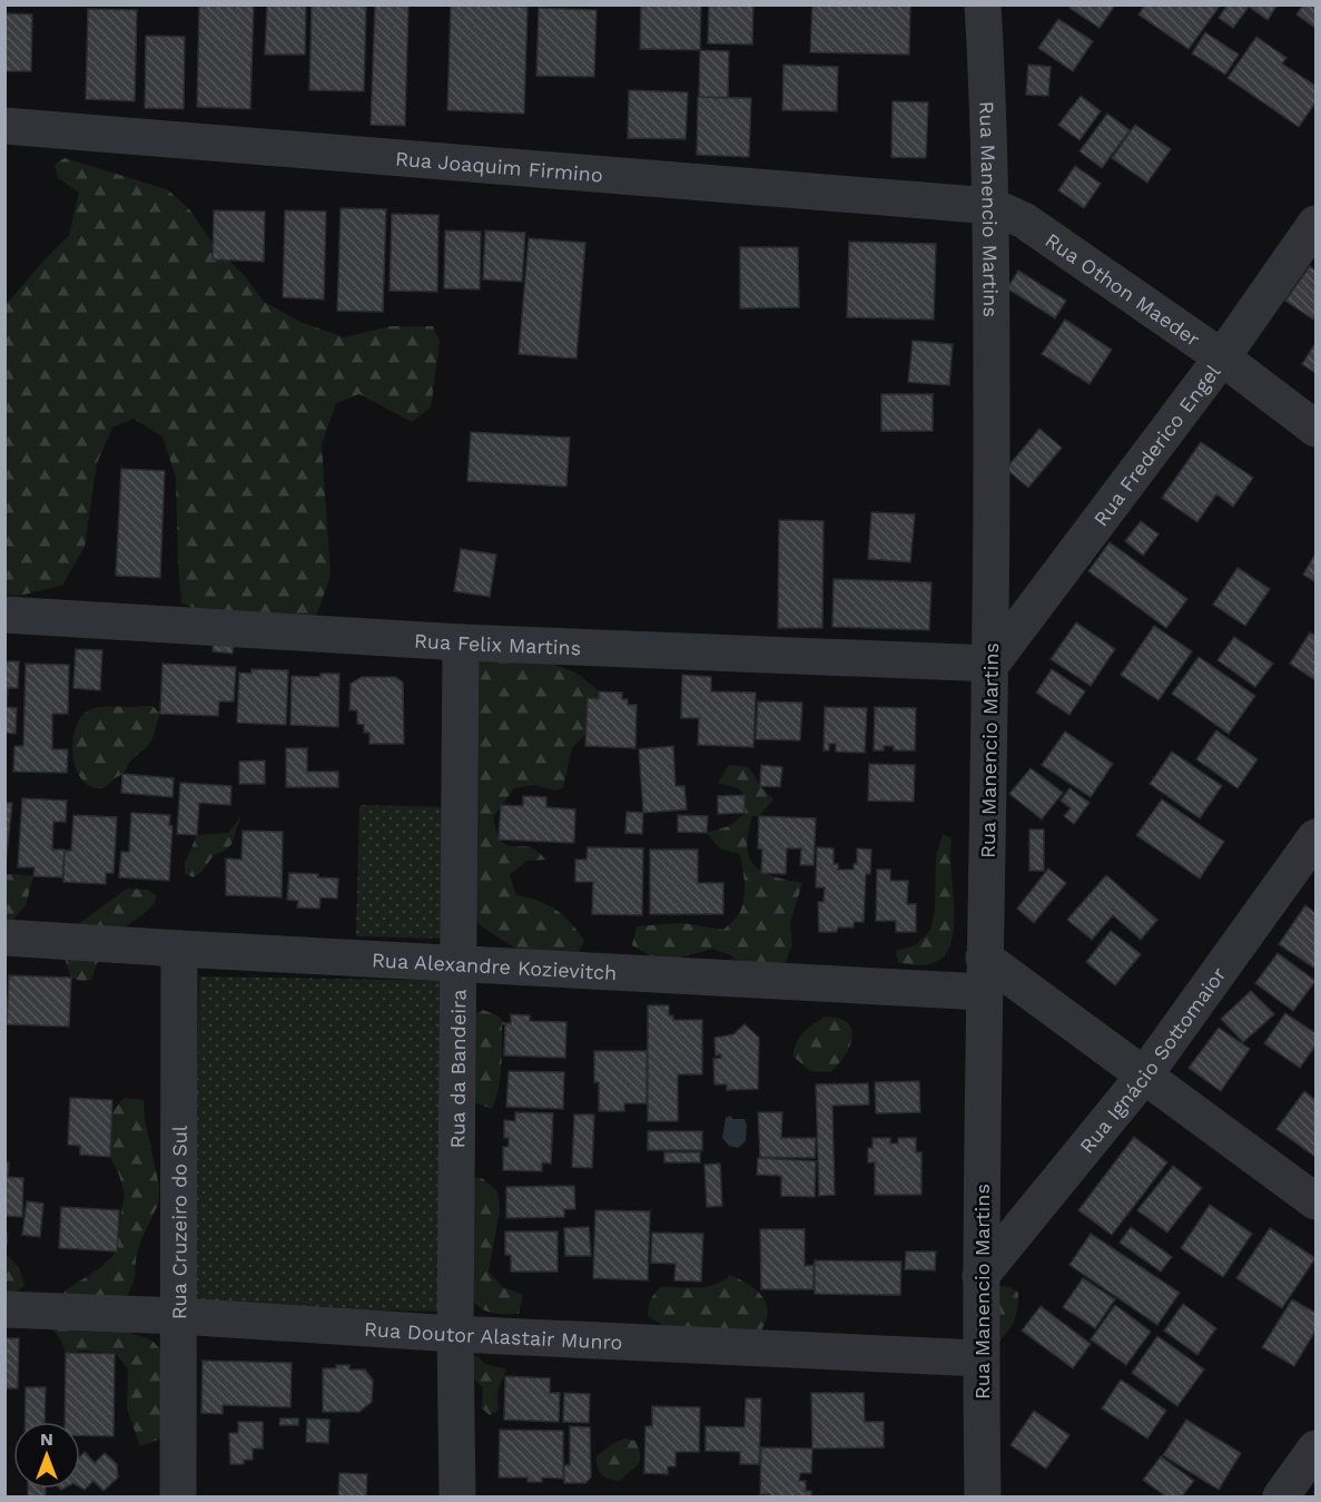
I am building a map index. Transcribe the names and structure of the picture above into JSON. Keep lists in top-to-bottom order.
{
  "streets": {
    "street": [
      "Rua Joaquim Firmino",
      "Rua Manencio Martins",
      "Rua Othon Maeder",
      "Rua Frederico Engel",
      "Rua Felix Martins",
      "Rua Alexandre Kozievitch",
      "Rua Ignácio Sottomaior",
      "Rua da Bandeira",
      "Rua Cruzeiro do Sul",
      "Rua Doutor Alastair Munro"
    ]
  },
  "crossings": [
    ["Rua Joaquim Firmino", "Rua Manencio Martins"],
    ["Rua Joaquim Firmino", "Rua Othon Maeder"],
    ["Rua Manencio Martins", "Rua Othon Maeder"],
    ["Rua Manencio Martins", "Rua Frederico Engel"],
    ["Rua Manencio Martins", "Rua Felix Martins"],
    ["Rua Manencio Martins", "Rua Alexandre Kozievitch"],
    ["Rua Manencio Martins", "Rua Ignácio Sottomaior"],
    ["Rua Manencio Martins", "Rua Doutor Alastair Munro"],
    ["Rua Othon Maeder", "Rua Frederico Engel"],
    ["Rua Frederico Engel", "Rua Felix Martins"],
    ["Rua Felix Martins", "Rua da Bandeira"],
    ["Rua Alexandre Kozievitch", "Rua da Bandeira"],
    ["Rua Alexandre Kozievitch", "Rua Cruzeiro do Sul"],
    ["Rua da Bandeira", "Rua Doutor Alastair Munro"],
    ["Rua Cruzeiro do Sul", "Rua Doutor Alastair Munro"]
  ],
  "north": "top"
}
